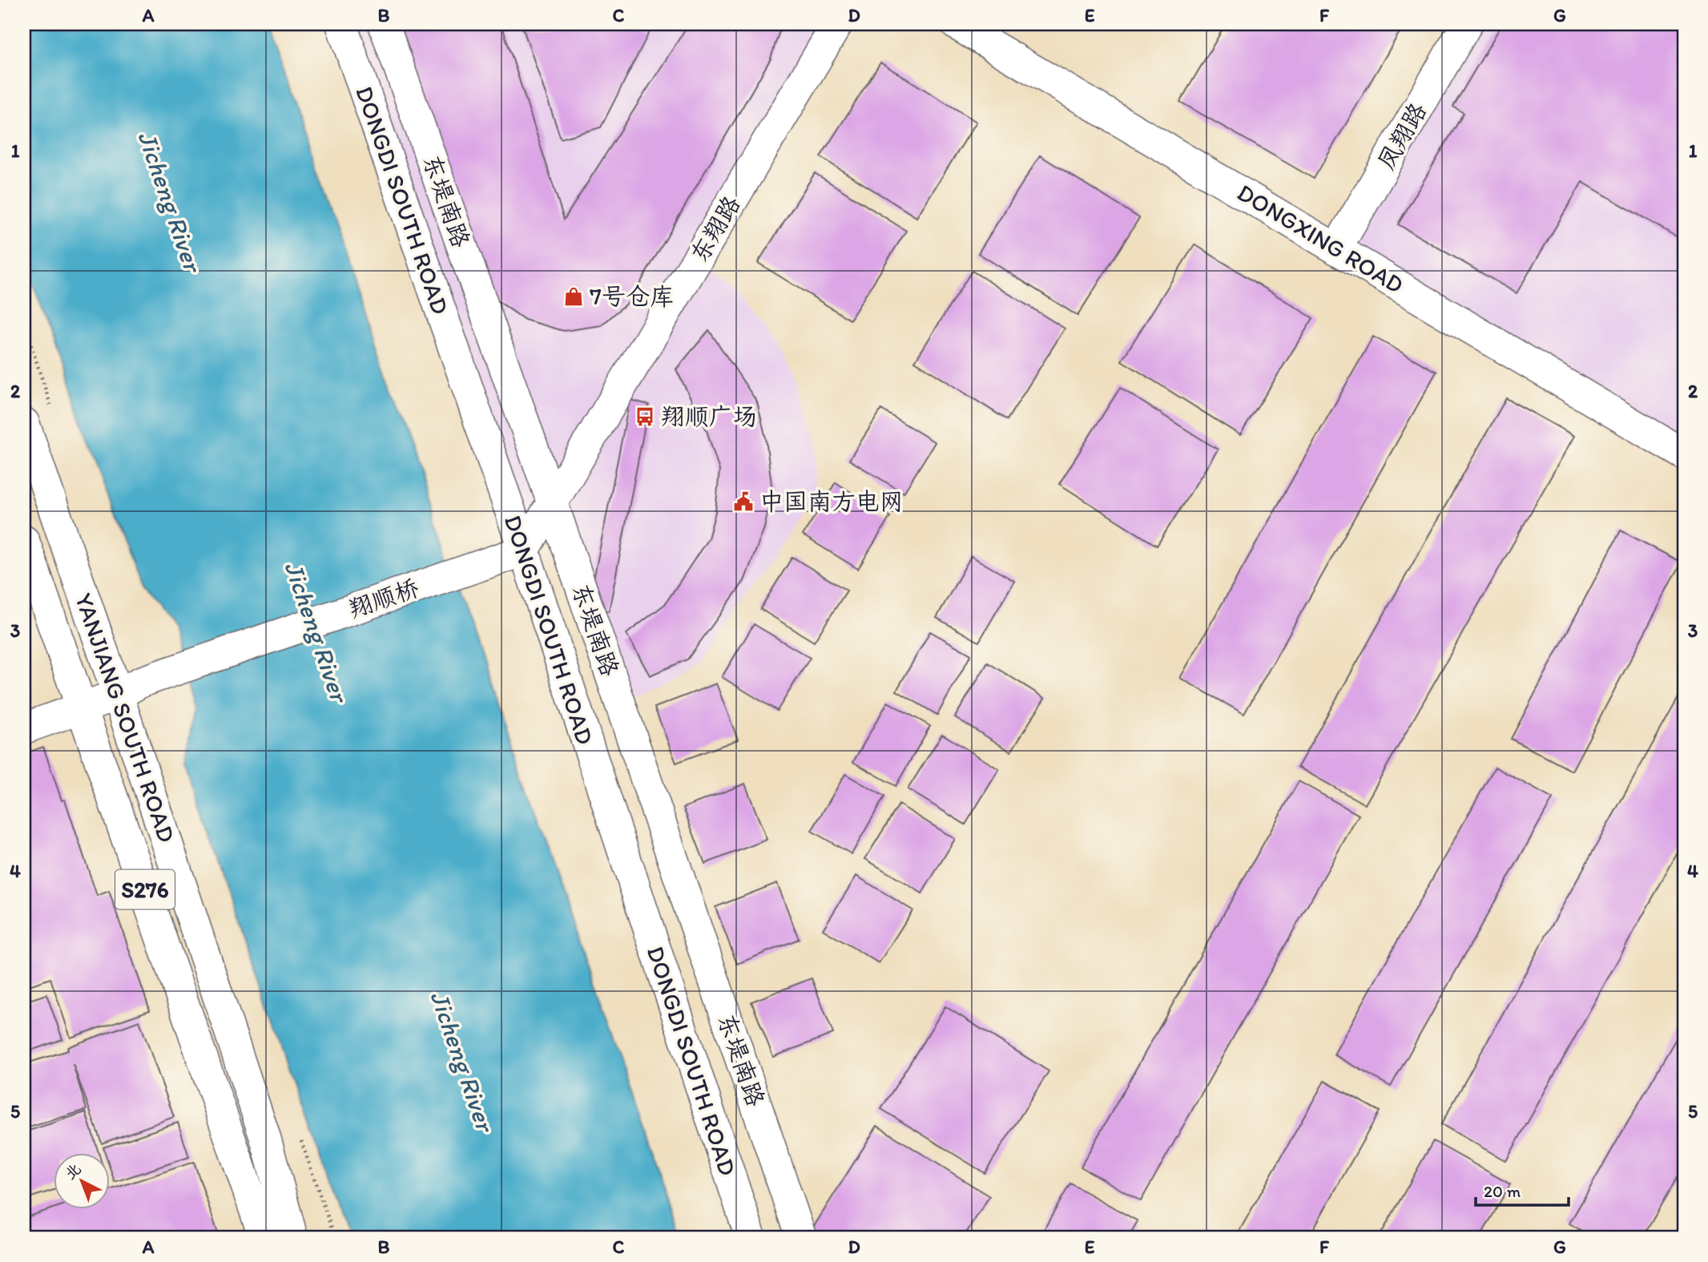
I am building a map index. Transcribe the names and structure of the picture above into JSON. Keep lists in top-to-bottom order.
{
  "streets": {
    "main road": [
      "凤翔路",
      "DONGDI SOUTH ROAD",
      "东堤南路",
      "东翔路",
      "DONGXING ROAD",
      "翔顺桥",
      "YANJIANG SOUTH ROAD",
      "S276"
    ]
  },
  "crossings": [
    ["凤翔路", "DONGXING ROAD"],
    ["DONGDI SOUTH ROAD", "东翔路"],
    ["DONGDI SOUTH ROAD", "翔顺桥"],
    ["东堤南路", "东翔路"],
    ["东翔路", "翔顺桥"],
    ["翔顺桥", "YANJIANG SOUTH ROAD"]
  ],
  "water": ["Jicheng River"],
  "places": {
    "shop": ["7号仓库"],
    "bus stop": ["翔顺广场"],
    "public building": ["中国南方电网"]
  },
  "scale_bar": "20 m",
  "north": "top left",
  "grid": {
    "columns": [
      "A",
      "B",
      "C",
      "D",
      "E",
      "F",
      "G"
    ],
    "rows": [
      "1",
      "2",
      "3",
      "4",
      "5"
    ]
  }
}
